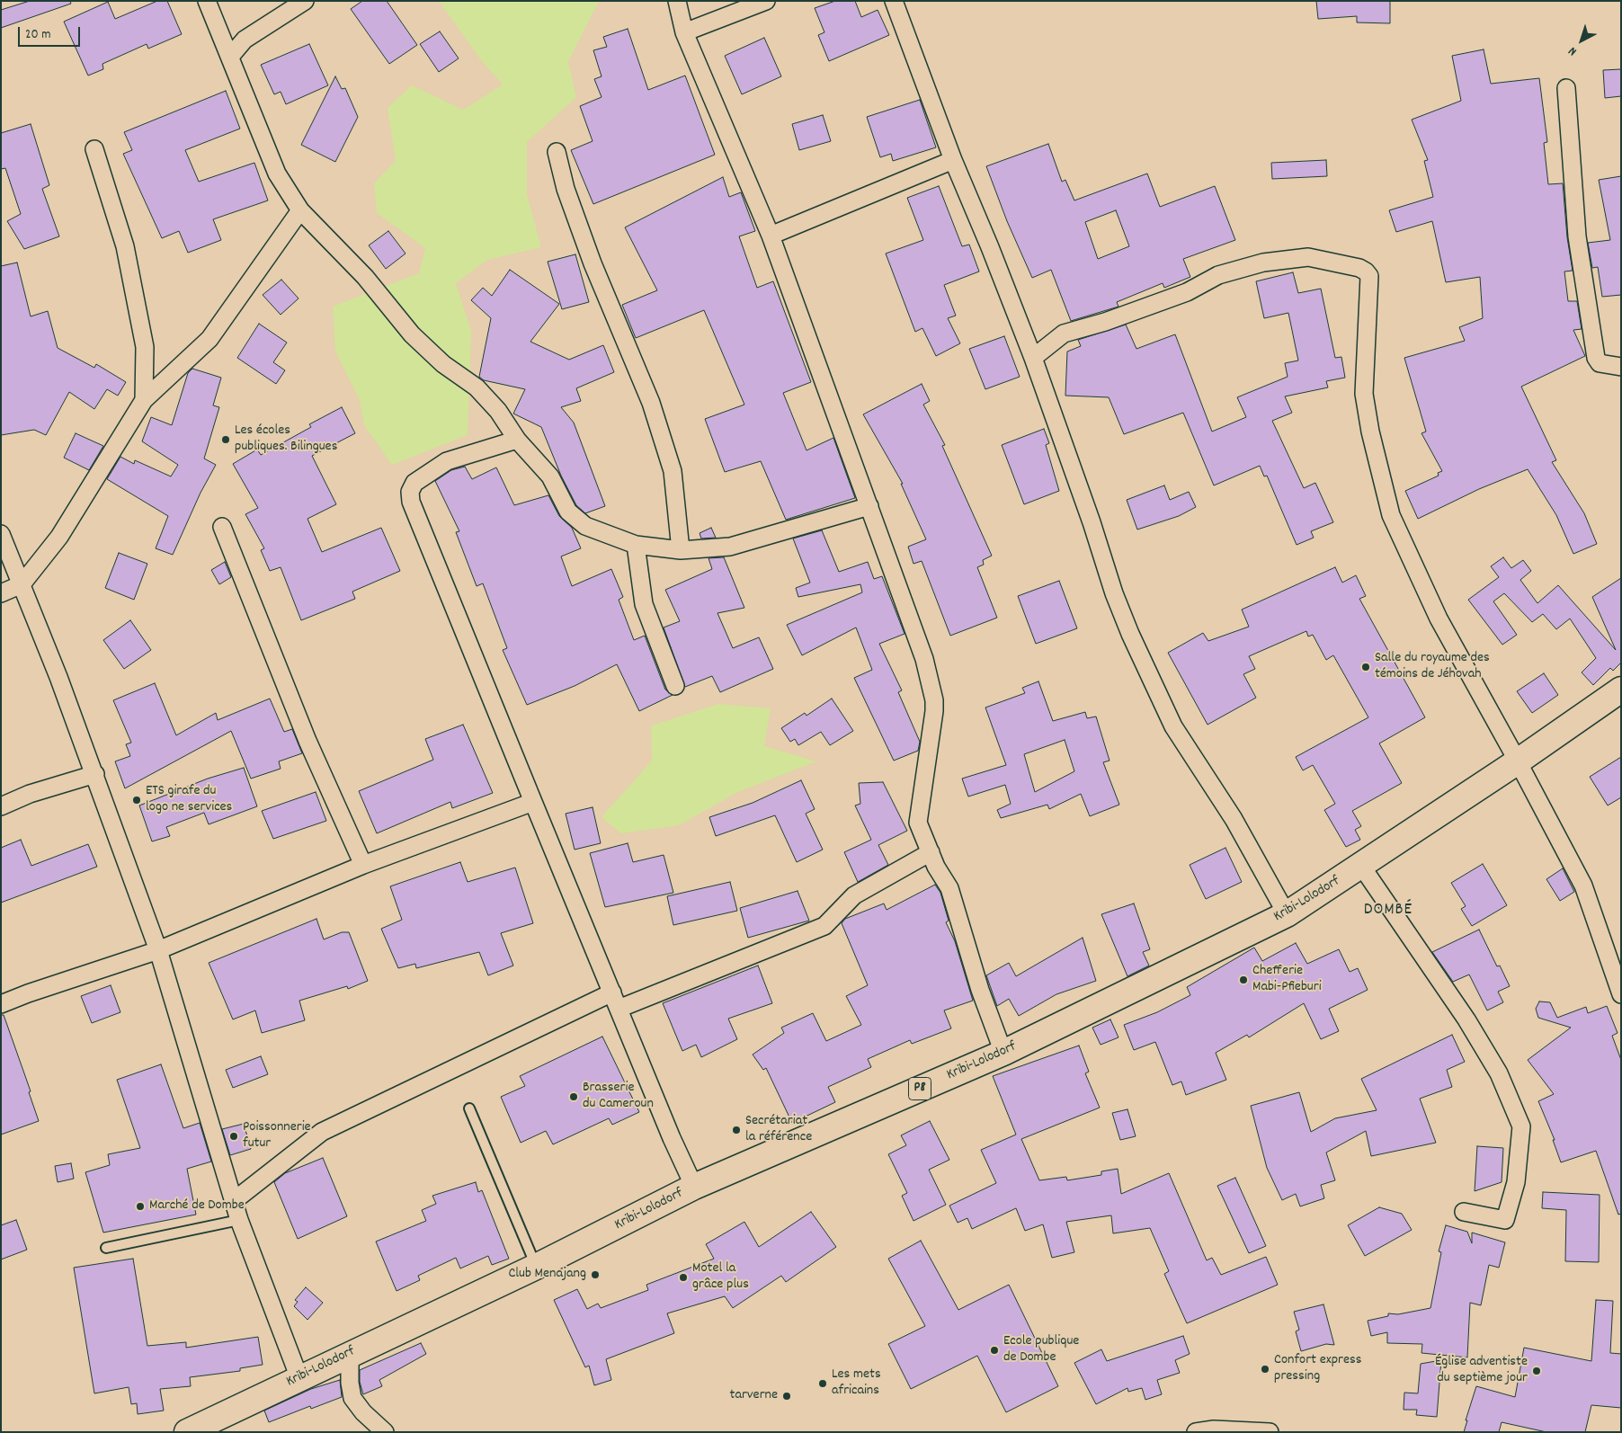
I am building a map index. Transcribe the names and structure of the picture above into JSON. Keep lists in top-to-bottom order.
{
  "streets": {
    "main road": ["Kribi-Lolodorf", "P8"]
  },
  "districts": ["DOMBÉ"],
  "places": [
    "Les écoles publiques. Bilingues",
    "Salle du royaume des témoins de Jéhovah",
    "ETS girafe du logo ne services",
    "Chefferie Mabi-Pfieburi",
    "Brasserie du Cameroun",
    "Secrétariat la référence",
    "Poissonnerie futur",
    "Marché de Dombe",
    "Club Menajang",
    "Motel la grâce plus",
    "Ecole publique de Dombe",
    "Confort express pressing",
    "Église adventiste du septième jour",
    "Les mets africains",
    "tarverne"
  ],
  "scale_bar": "20 m",
  "north": "bottom left"
}
